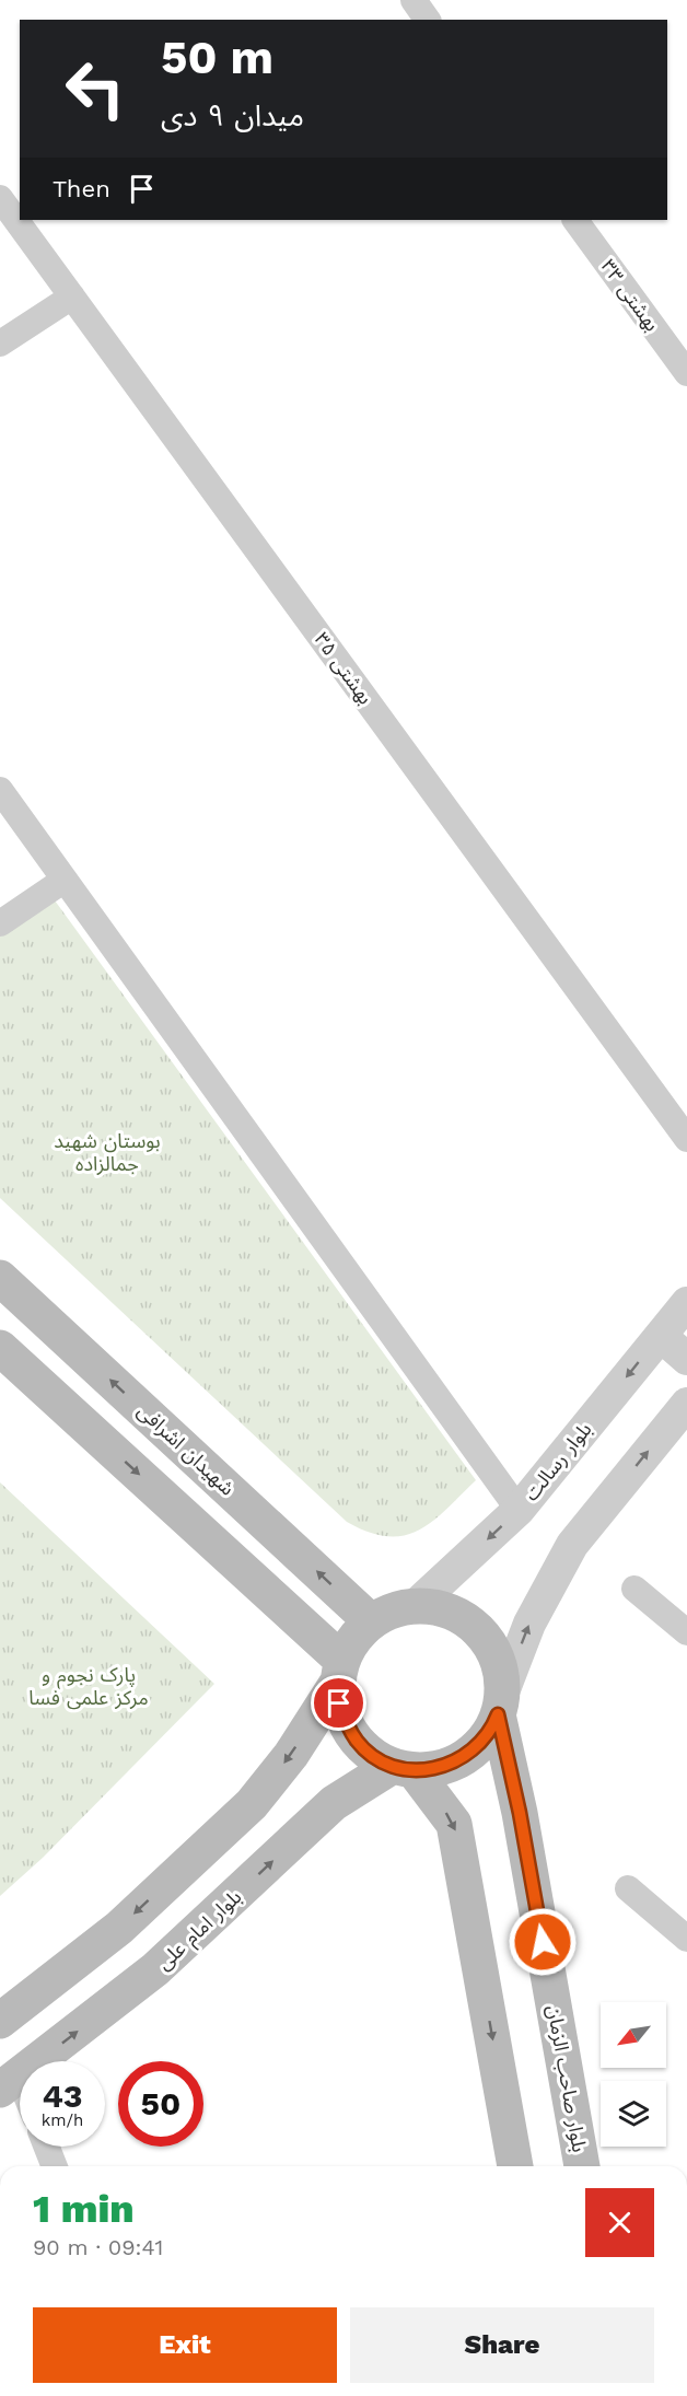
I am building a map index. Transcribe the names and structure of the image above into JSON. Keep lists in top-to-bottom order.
{
  "streets": {
    "main road": ["شهیدان اشرافی", "بلوار امام علی", "بلوار صاحب الزمان"],
    "street": ["بهشتی ۳۳", "بهشتی ۳۵", "بلوار رسالت"]
  },
  "crossings": [
    ["شهیدان اشرافی", "بلوار رسالت"],
    ["شهیدان اشرافی", "بلوار امام علی"],
    ["شهیدان اشرافی", "بلوار صاحب الزمان"],
    ["بلوار رسالت", "بلوار امام علی"],
    ["بلوار رسالت", "بلوار صاحب الزمان"],
    ["بلوار امام علی", "بلوار صاحب الزمان"]
  ],
  "parks": ["بوستان شهید جمالزاده", "پارک نجوم و مرکز علمی فسا"],
  "north": "bottom left",
  "page": {
    "turn": ["50 m", "میدان ۹ دی"],
    "then": "Then",
    "speed": "43 km/h",
    "limit": "50",
    "heading": ["1 min", "90 m · 09:41"],
    "buttons": ["Exit", "Share"]
  }
}
